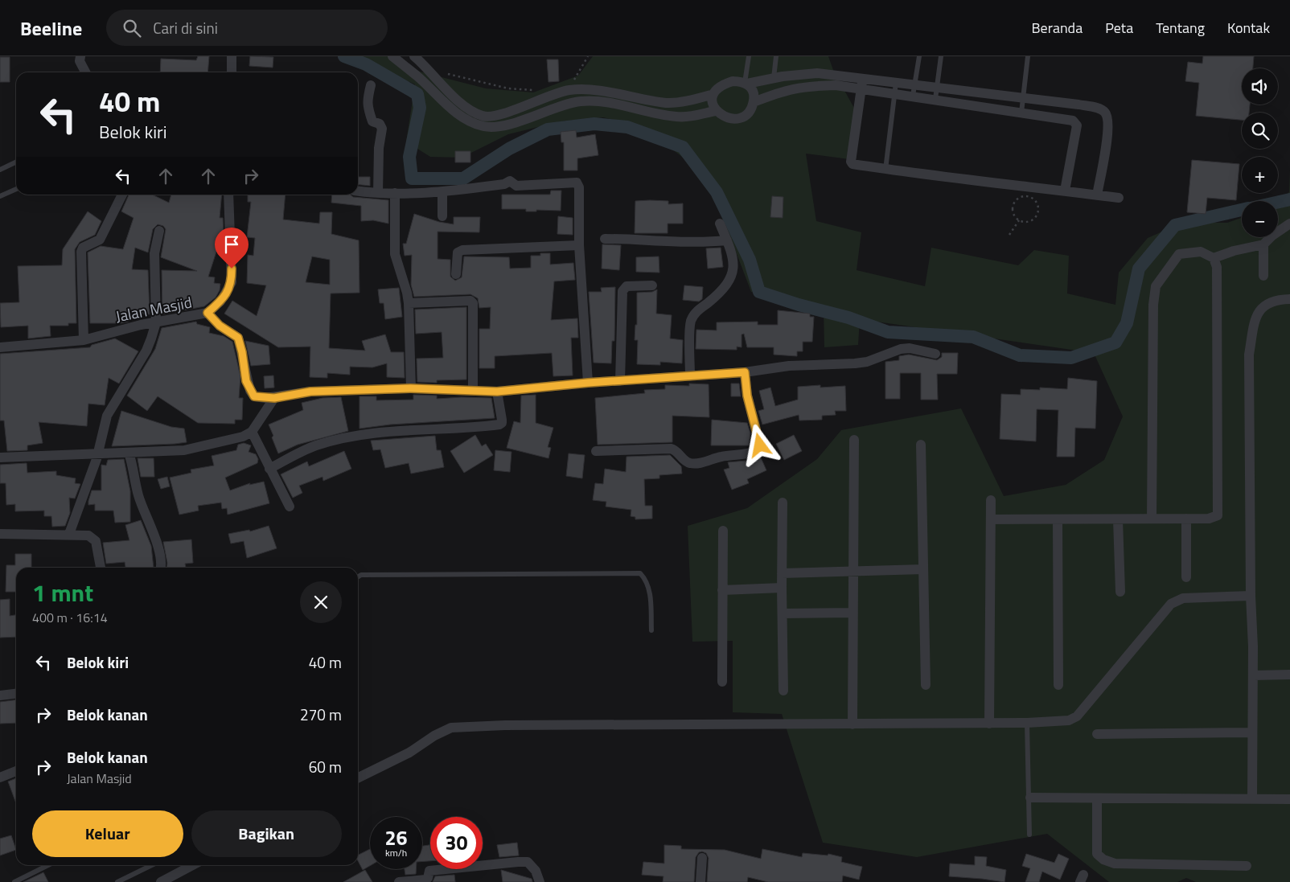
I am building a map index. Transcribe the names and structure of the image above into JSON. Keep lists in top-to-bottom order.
{
  "streets": {
    "street": ["Jalan Masjid"]
  },
  "page": {
    "header": "Beeline",
    "search": "Cari di sini",
    "nav": [
      "Beranda",
      "Peta",
      "Tentang",
      "Kontak"
    ],
    "map_buttons": ["+", "−"],
    "turn": ["40 m", "Belok kiri"],
    "heading": ["1 mnt", "400 m · 16:14"],
    "list": [
      {
        "name": "Belok kiri",
        "value": "40 m"
      },
      {
        "name": "Belok kanan",
        "value": "270 m"
      },
      {
        "name": "Belok kanan",
        "note": "Jalan Masjid",
        "value": "60 m"
      }
    ],
    "buttons": ["Keluar", "Bagikan"],
    "speed": "26 km/h",
    "limit": "30"
  }
}
